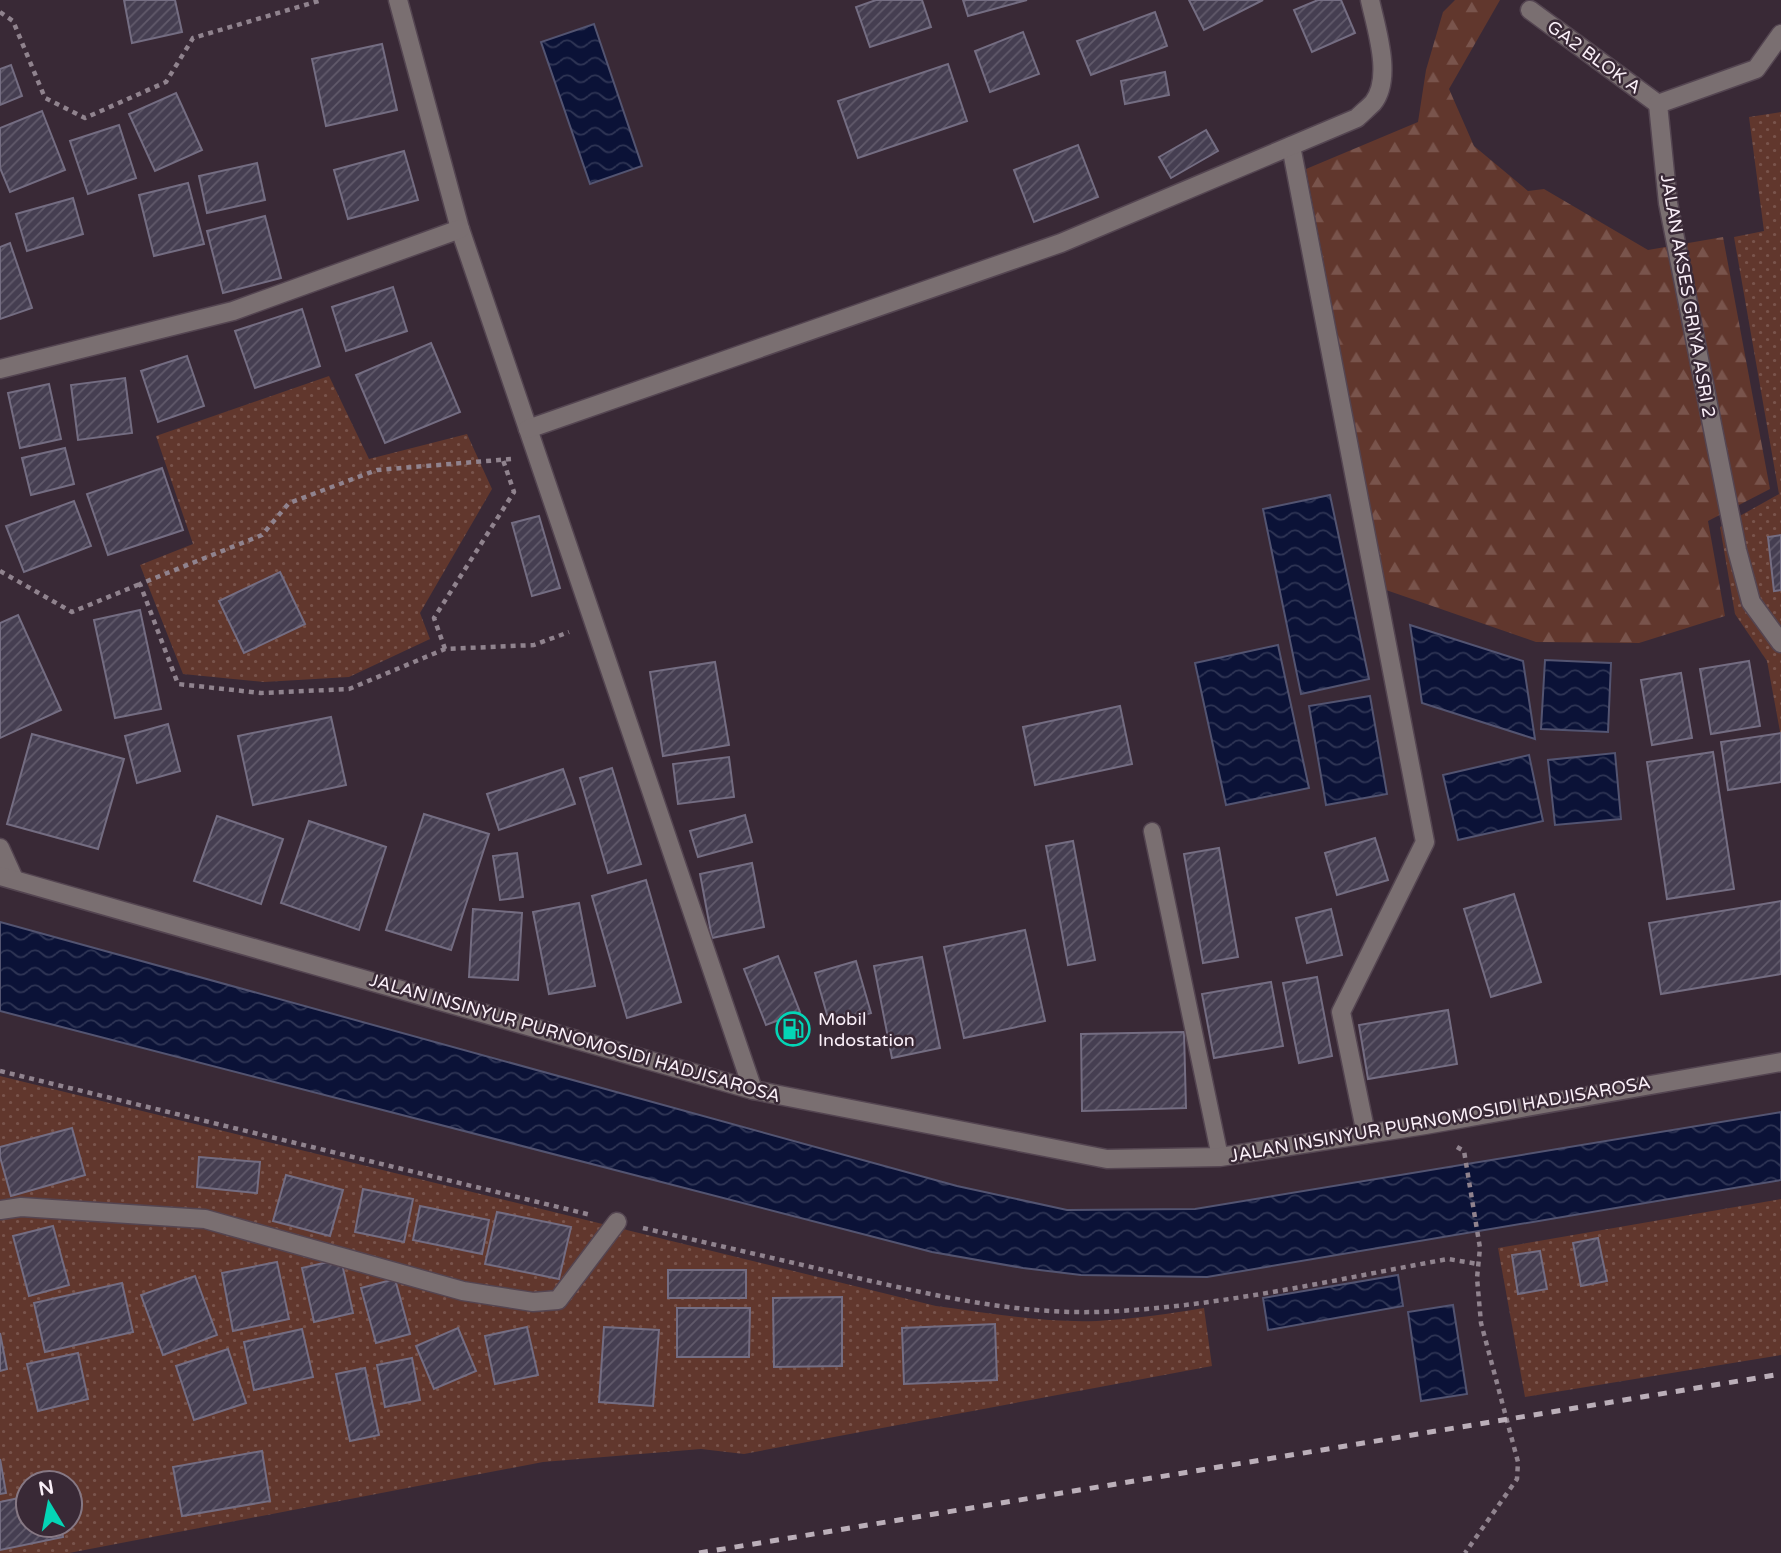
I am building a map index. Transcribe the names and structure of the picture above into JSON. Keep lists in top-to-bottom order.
{
  "streets": {
    "street": ["GA2 BLOK A", "JALAN AKSES GRIYA ASRI 2", "JALAN INSINYUR PURNOMOSIDI HADJISAROSA"]
  },
  "crossings": [
    ["GA2 BLOK A", "JALAN AKSES GRIYA ASRI 2"]
  ],
  "places": {
    "fuel station": ["Mobil Indostation"]
  },
  "north": "top"
}
